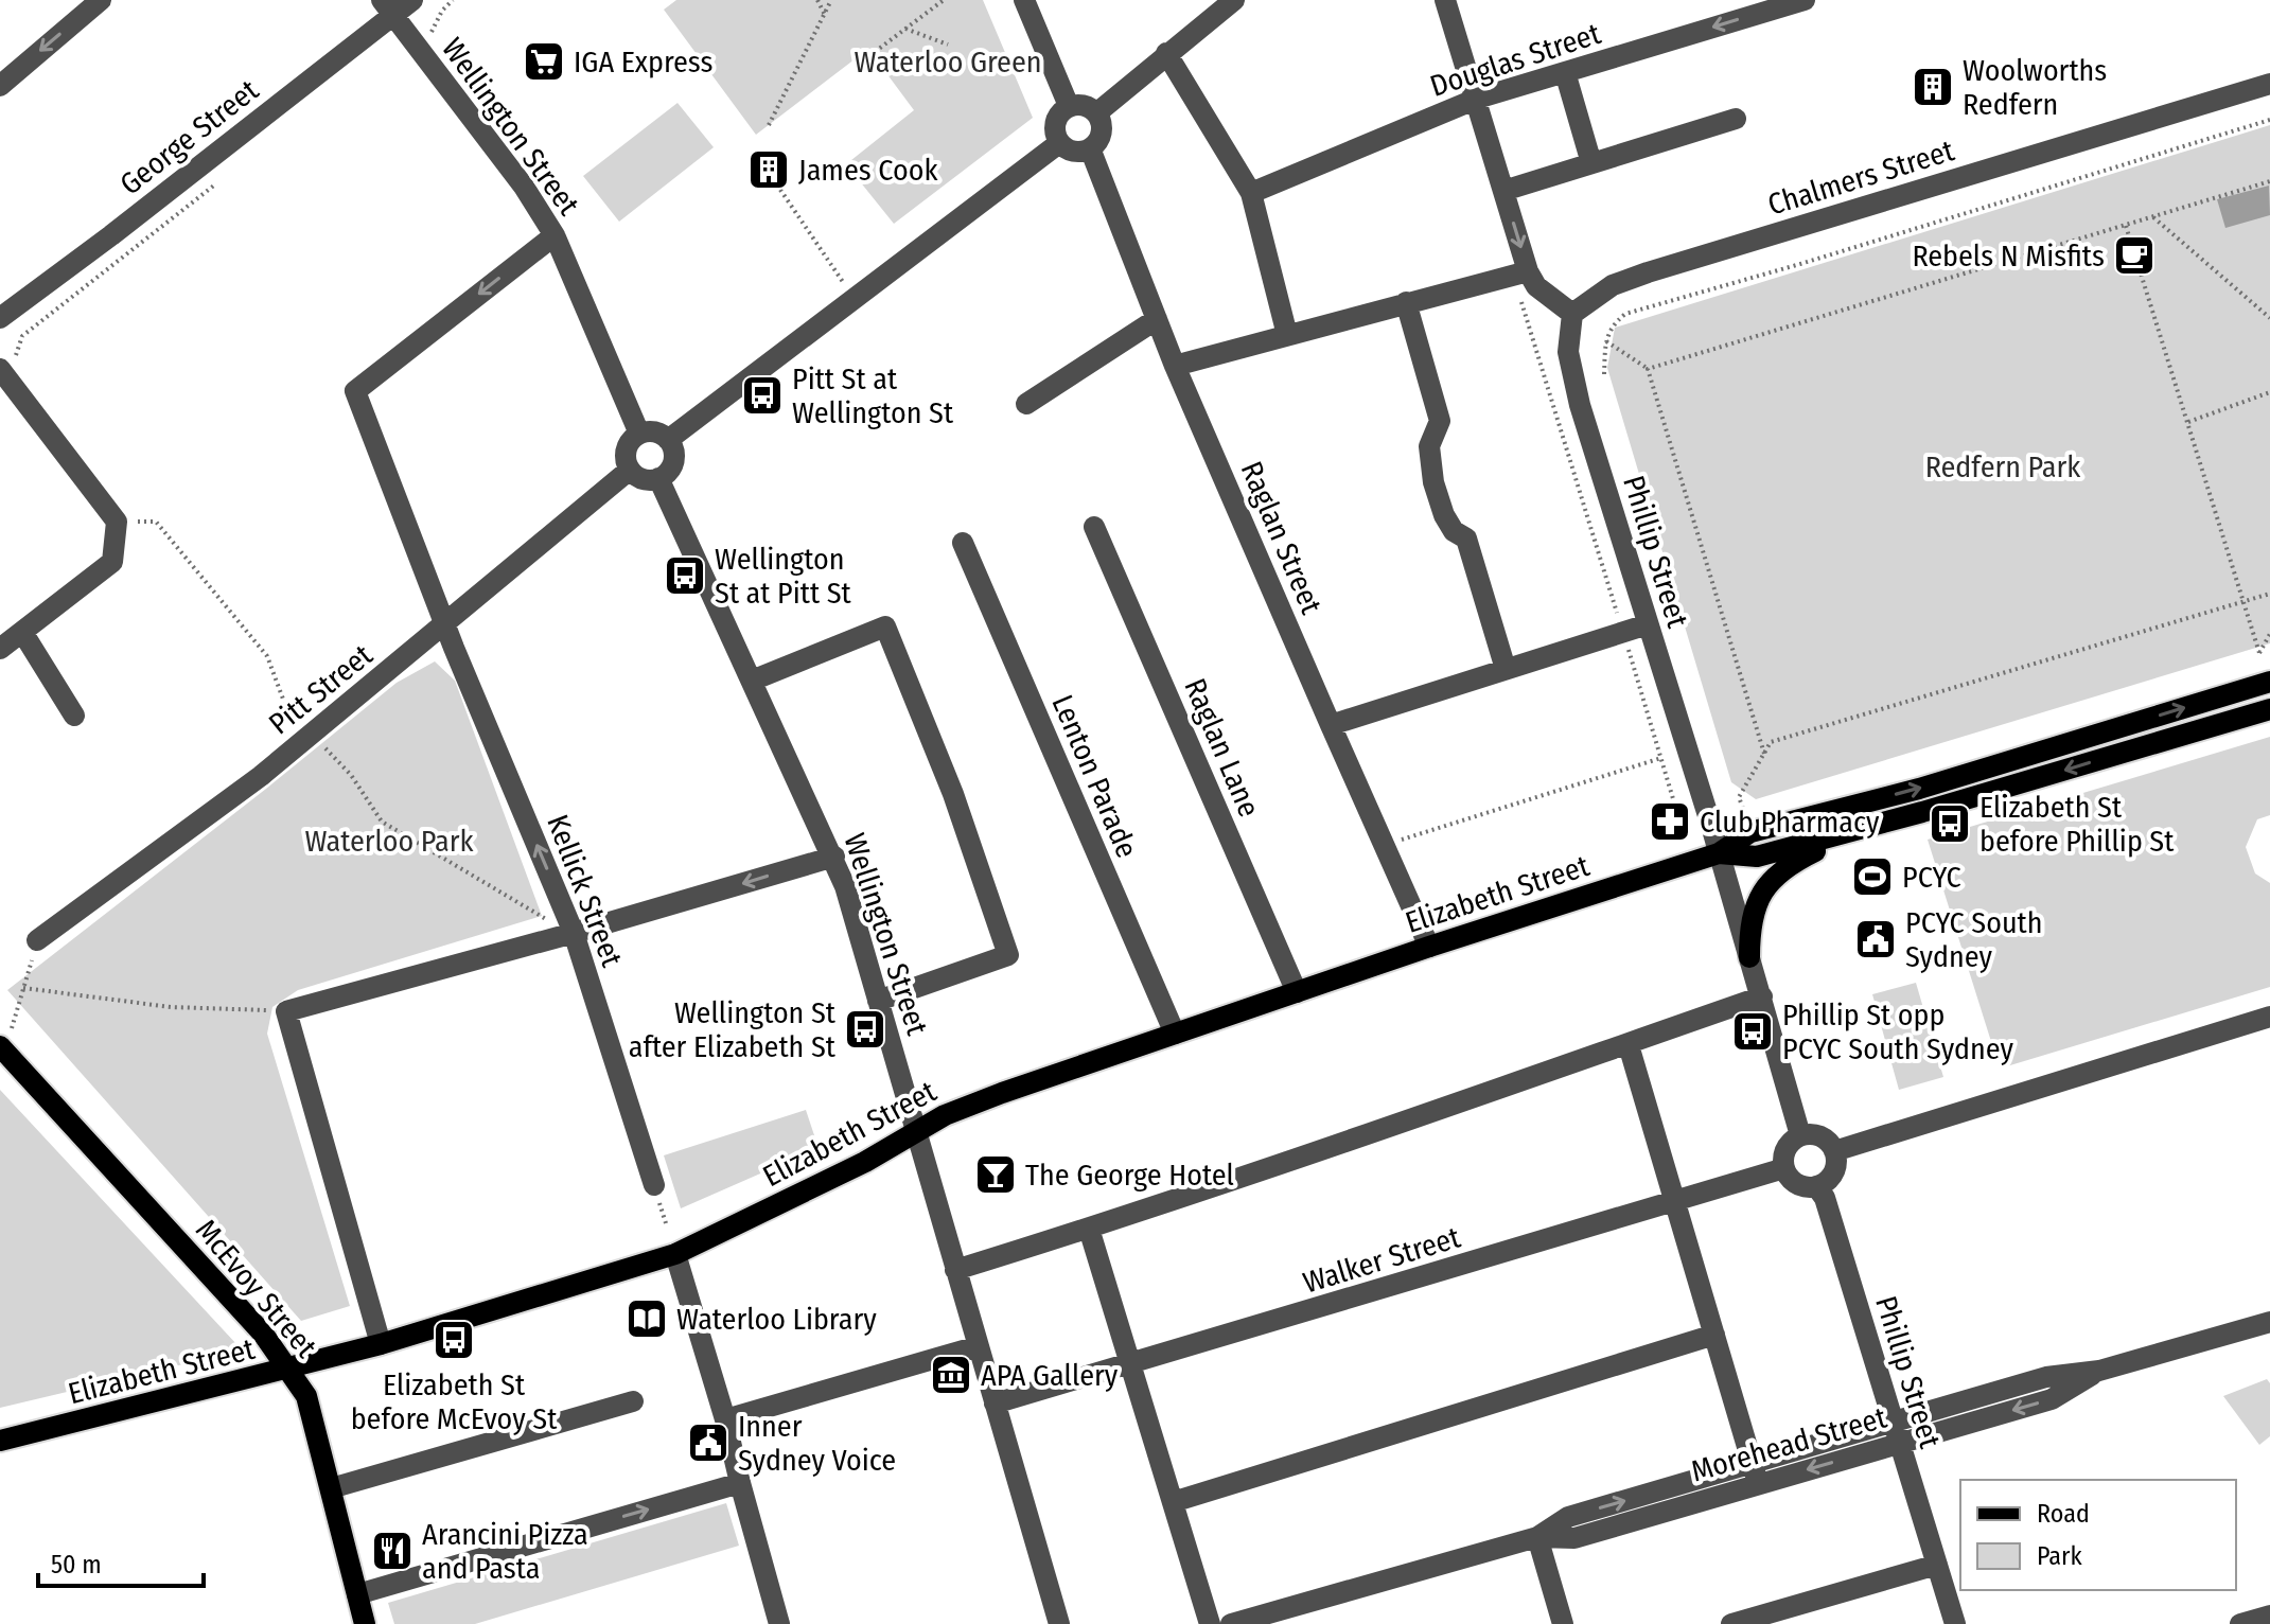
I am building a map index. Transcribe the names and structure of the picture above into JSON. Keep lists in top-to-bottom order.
{
  "streets": {
    "main road": ["Elizabeth Street", "McEvoy Street"],
    "street": [
      "Douglas Street",
      "Wellington Street",
      "George Street",
      "Chalmers Street",
      "Raglan Street",
      "Phillip Street",
      "Pitt Street",
      "Raglan Lane",
      "Lenton Parade",
      "Kellick Street",
      "Walker Street",
      "Morehead Street"
    ]
  },
  "crossings": [
    ["Wellington Street", "George Street"],
    ["Wellington Street", "Pitt Street"],
    ["Wellington Street", "Kellick Street"],
    ["Wellington Street", "Elizabeth Street"],
    ["Wellington Street", "Walker Street"],
    ["Chalmers Street", "Phillip Street"],
    ["Raglan Street", "Elizabeth Street"],
    ["Phillip Street", "Elizabeth Street"],
    ["Phillip Street", "Walker Street"],
    ["Phillip Street", "Morehead Street"],
    ["Pitt Street", "Kellick Street"],
    ["Raglan Lane", "Elizabeth Street"],
    ["Lenton Parade", "Elizabeth Street"],
    ["Elizabeth Street", "McEvoy Street"]
  ],
  "parks": ["Waterloo Green", "Redfern Park", "Waterloo Park"],
  "places": {
    "supermarket": ["IGA Express"],
    "building": ["Woolworths Redfern", "James Cook"],
    "cafe": ["Rebels N Misfits"],
    "bus stop": [
      "Pitt St at Wellington St",
      "Wellington St at Pitt St",
      "Elizabeth St before Phillip St",
      "Wellington St after Elizabeth St",
      "Phillip St opp PCYC South Sydney",
      "Elizabeth St before McEvoy St"
    ],
    "pharmacy": ["Club Pharmacy"],
    "sports": ["PCYC"],
    "public building": ["PCYC South Sydney", "Inner Sydney Voice"],
    "bar": ["The George Hotel"],
    "library": ["Waterloo Library"],
    "museum": ["APA Gallery"],
    "restaurant": ["Arancini Pizza and Pasta"]
  },
  "legend": ["Road", "Park"],
  "scale_bar": "50 m"
}
